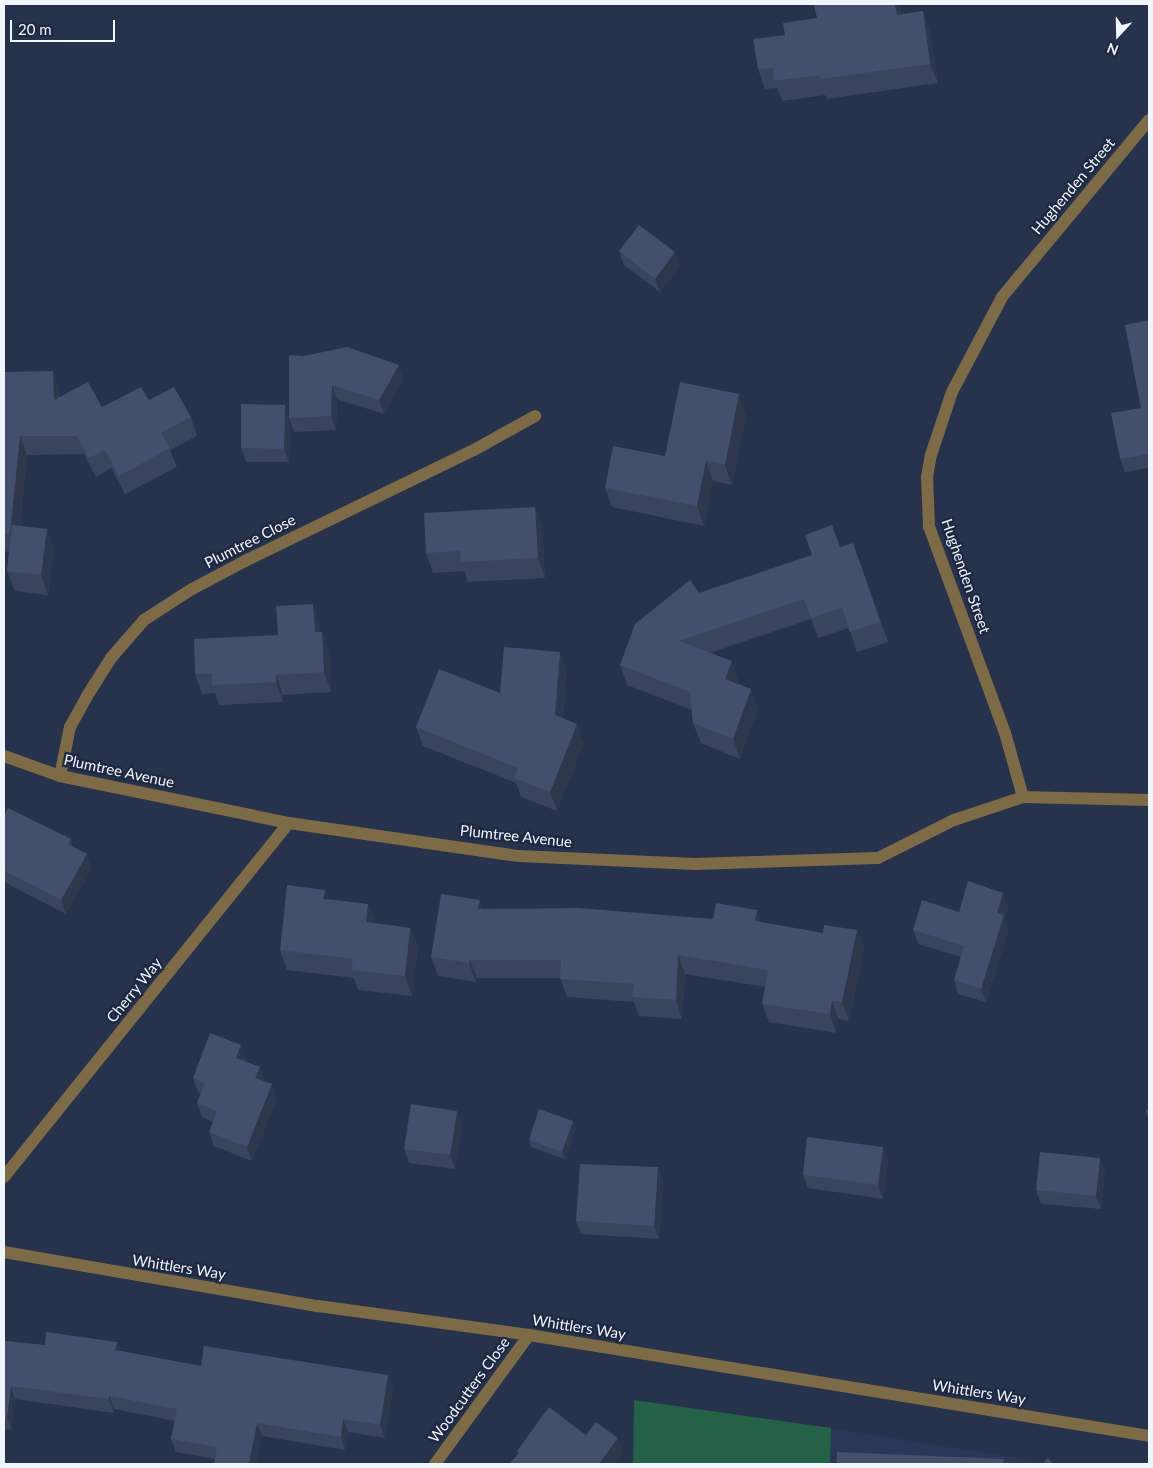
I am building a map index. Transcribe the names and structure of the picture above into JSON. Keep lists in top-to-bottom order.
{
  "streets": {
    "street": [
      "Hughenden Street",
      "Plumtree Close",
      "Plumtree Avenue",
      "Cherry Way",
      "Whittlers Way",
      "Woodcutters Close"
    ]
  },
  "crossings": [
    ["Hughenden Street", "Plumtree Avenue"],
    ["Plumtree Close", "Plumtree Avenue"],
    ["Plumtree Avenue", "Cherry Way"],
    ["Whittlers Way", "Woodcutters Close"]
  ],
  "scale_bar": "20 m",
  "north": "bottom"
}
